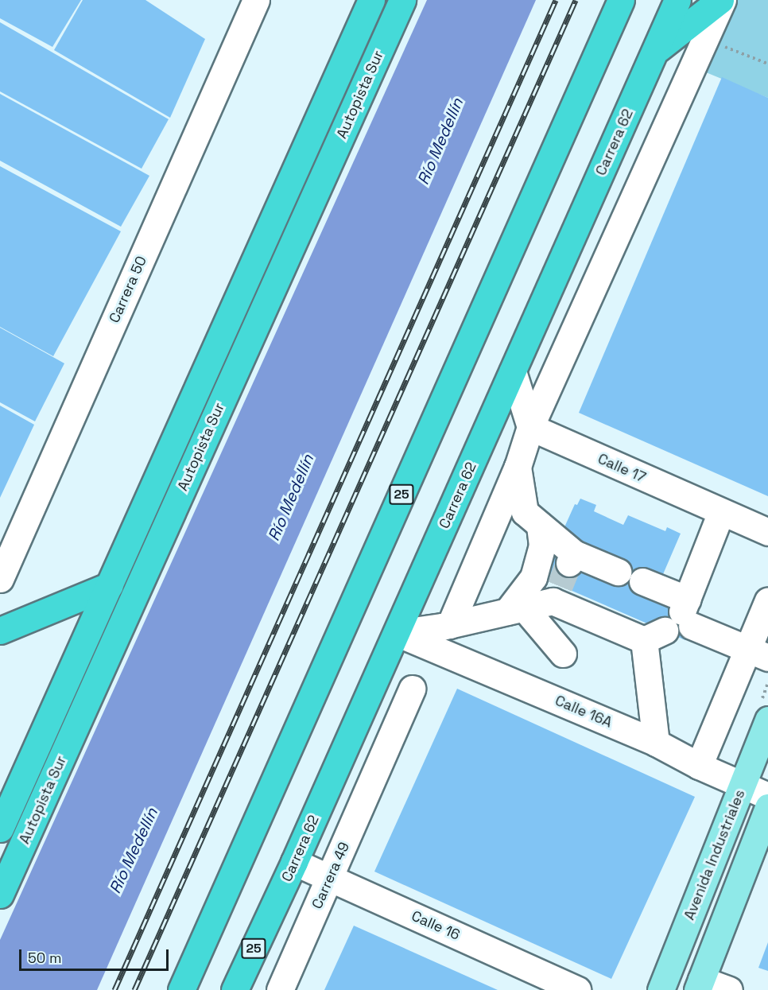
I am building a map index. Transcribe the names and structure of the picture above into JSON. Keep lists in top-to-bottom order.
{
  "streets": {
    "highway": ["Autopista Sur", "Carrera 62", "25"],
    "main road": ["Avenida Industriales"],
    "street": [
      "Carrera 50",
      "Calle 17",
      "Calle 16A",
      "Carrera 49",
      "Calle 16"
    ]
  },
  "crossings": [
    ["Carrera 62", "Calle 16A"],
    ["Carrera 62", "Calle 16"],
    ["Calle 16A", "Avenida Industriales"],
    ["Carrera 49", "Calle 16"]
  ],
  "water": ["Río Medellín"],
  "scale_bar": "50 m"
}
